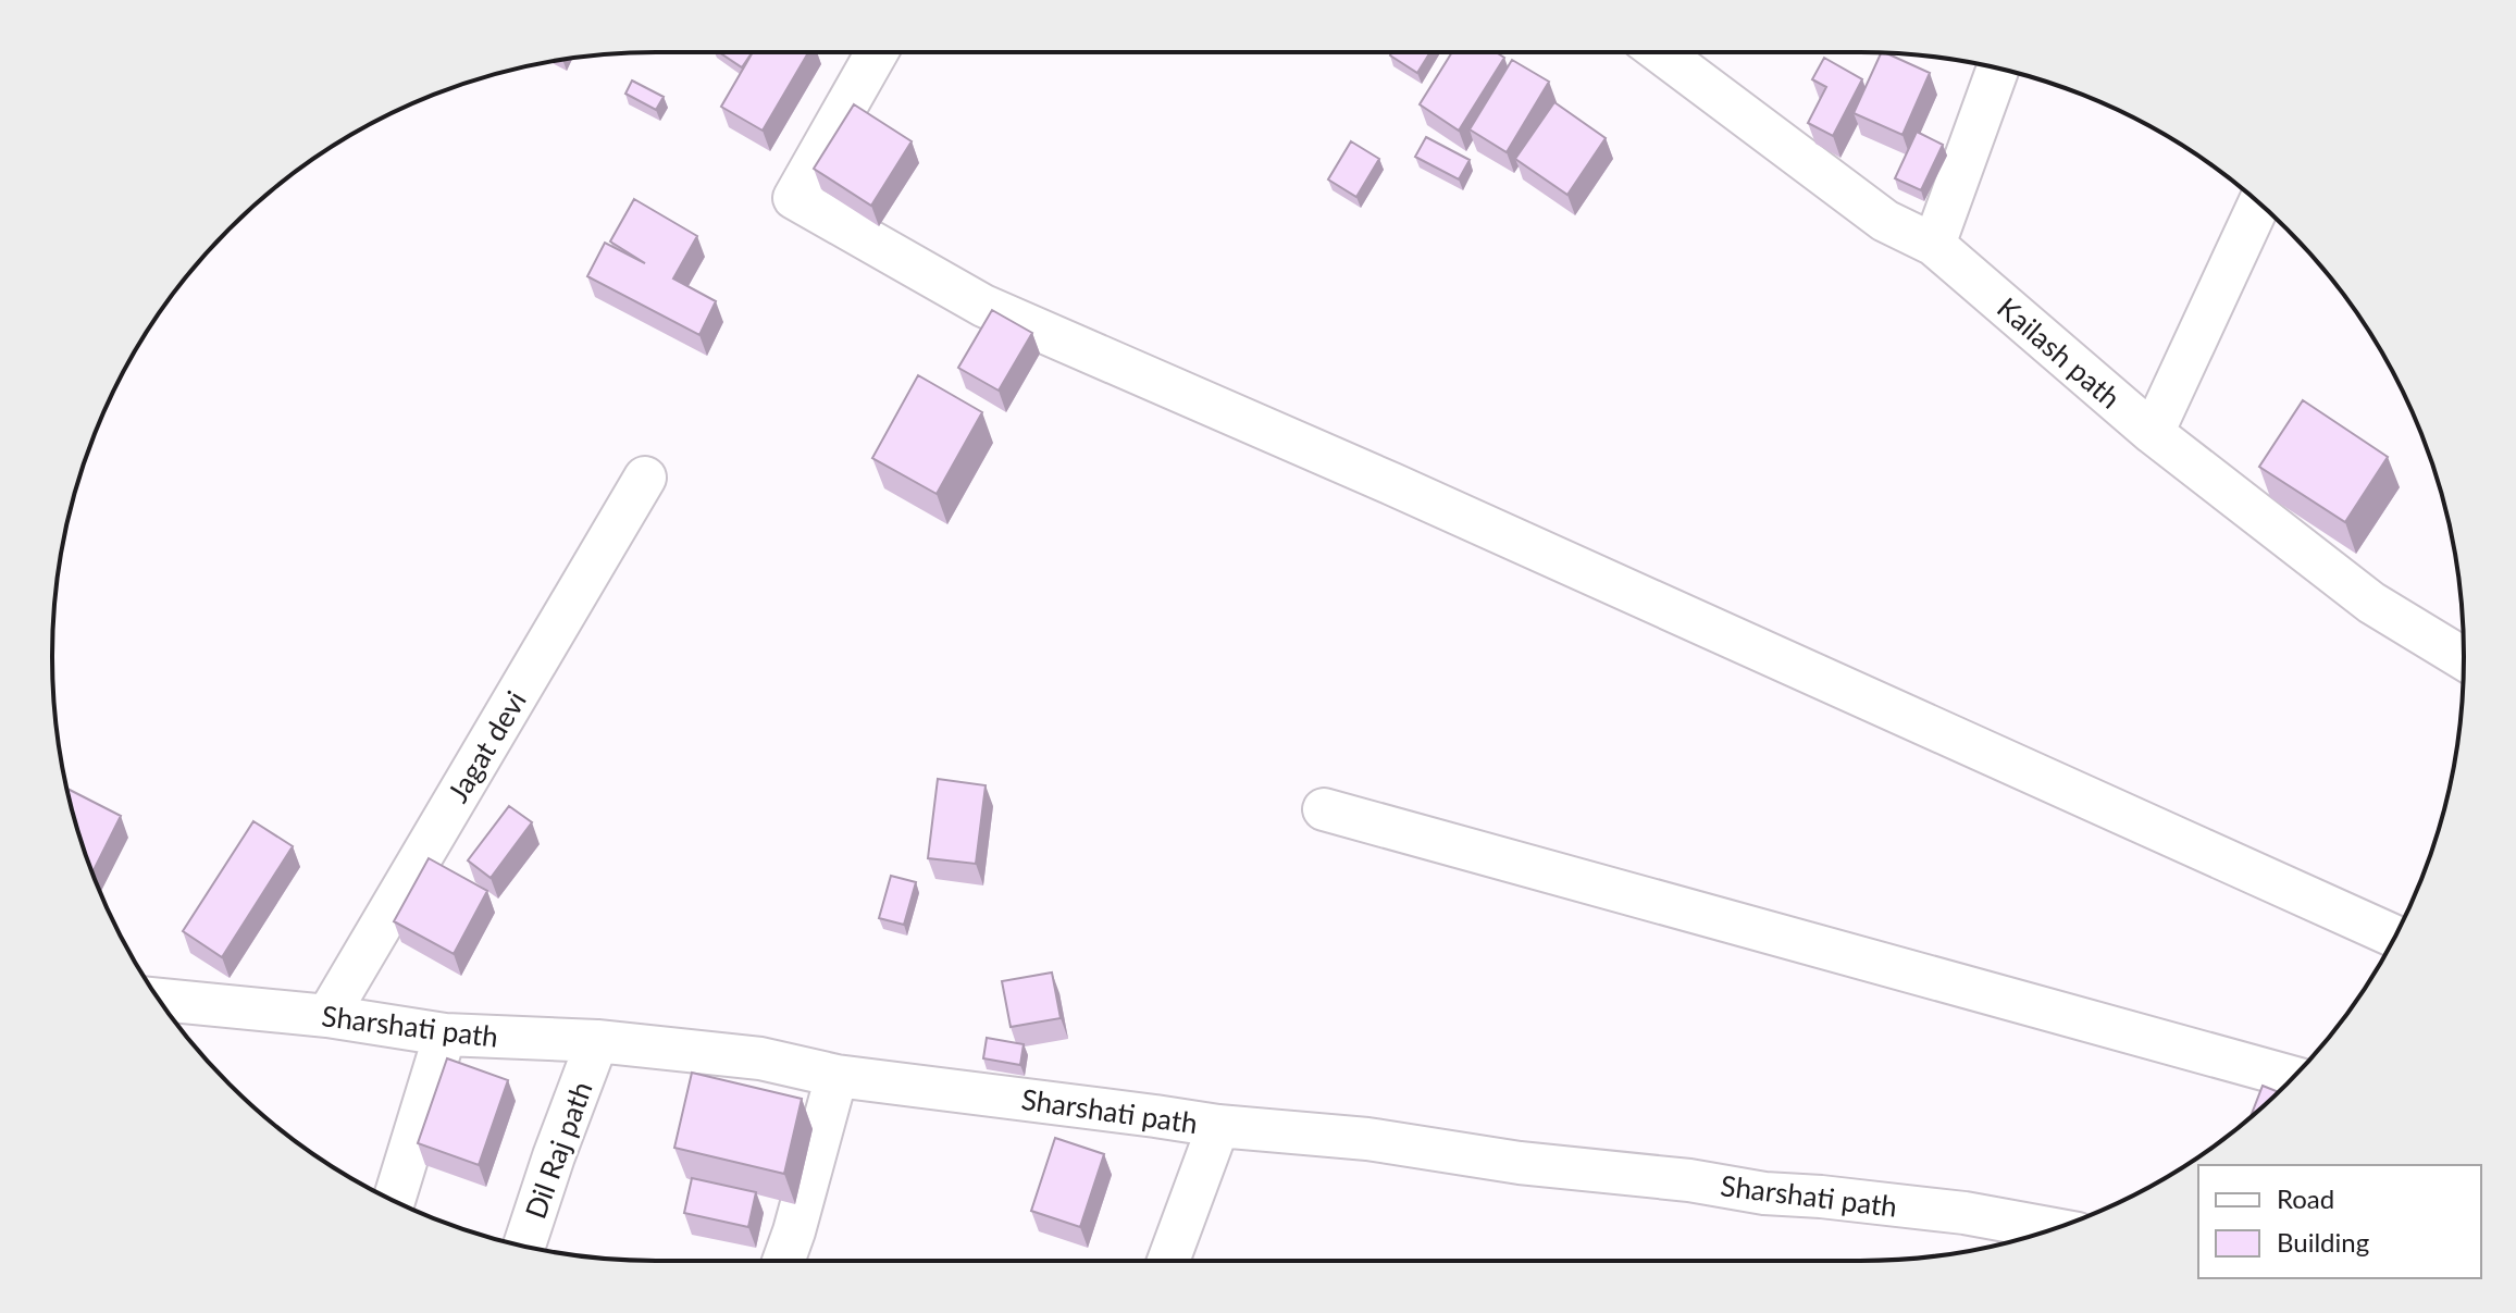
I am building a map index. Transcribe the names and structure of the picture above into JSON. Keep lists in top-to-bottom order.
{
  "streets": {
    "street": [
      "Kailash path",
      "Jagat devi",
      "Sharshati path",
      "Dil Raj path"
    ]
  },
  "crossings": [
    ["Jagat devi", "Sharshati path"],
    ["Sharshati path", "Dil Raj path"]
  ],
  "legend": ["Road", "Building"]
}
